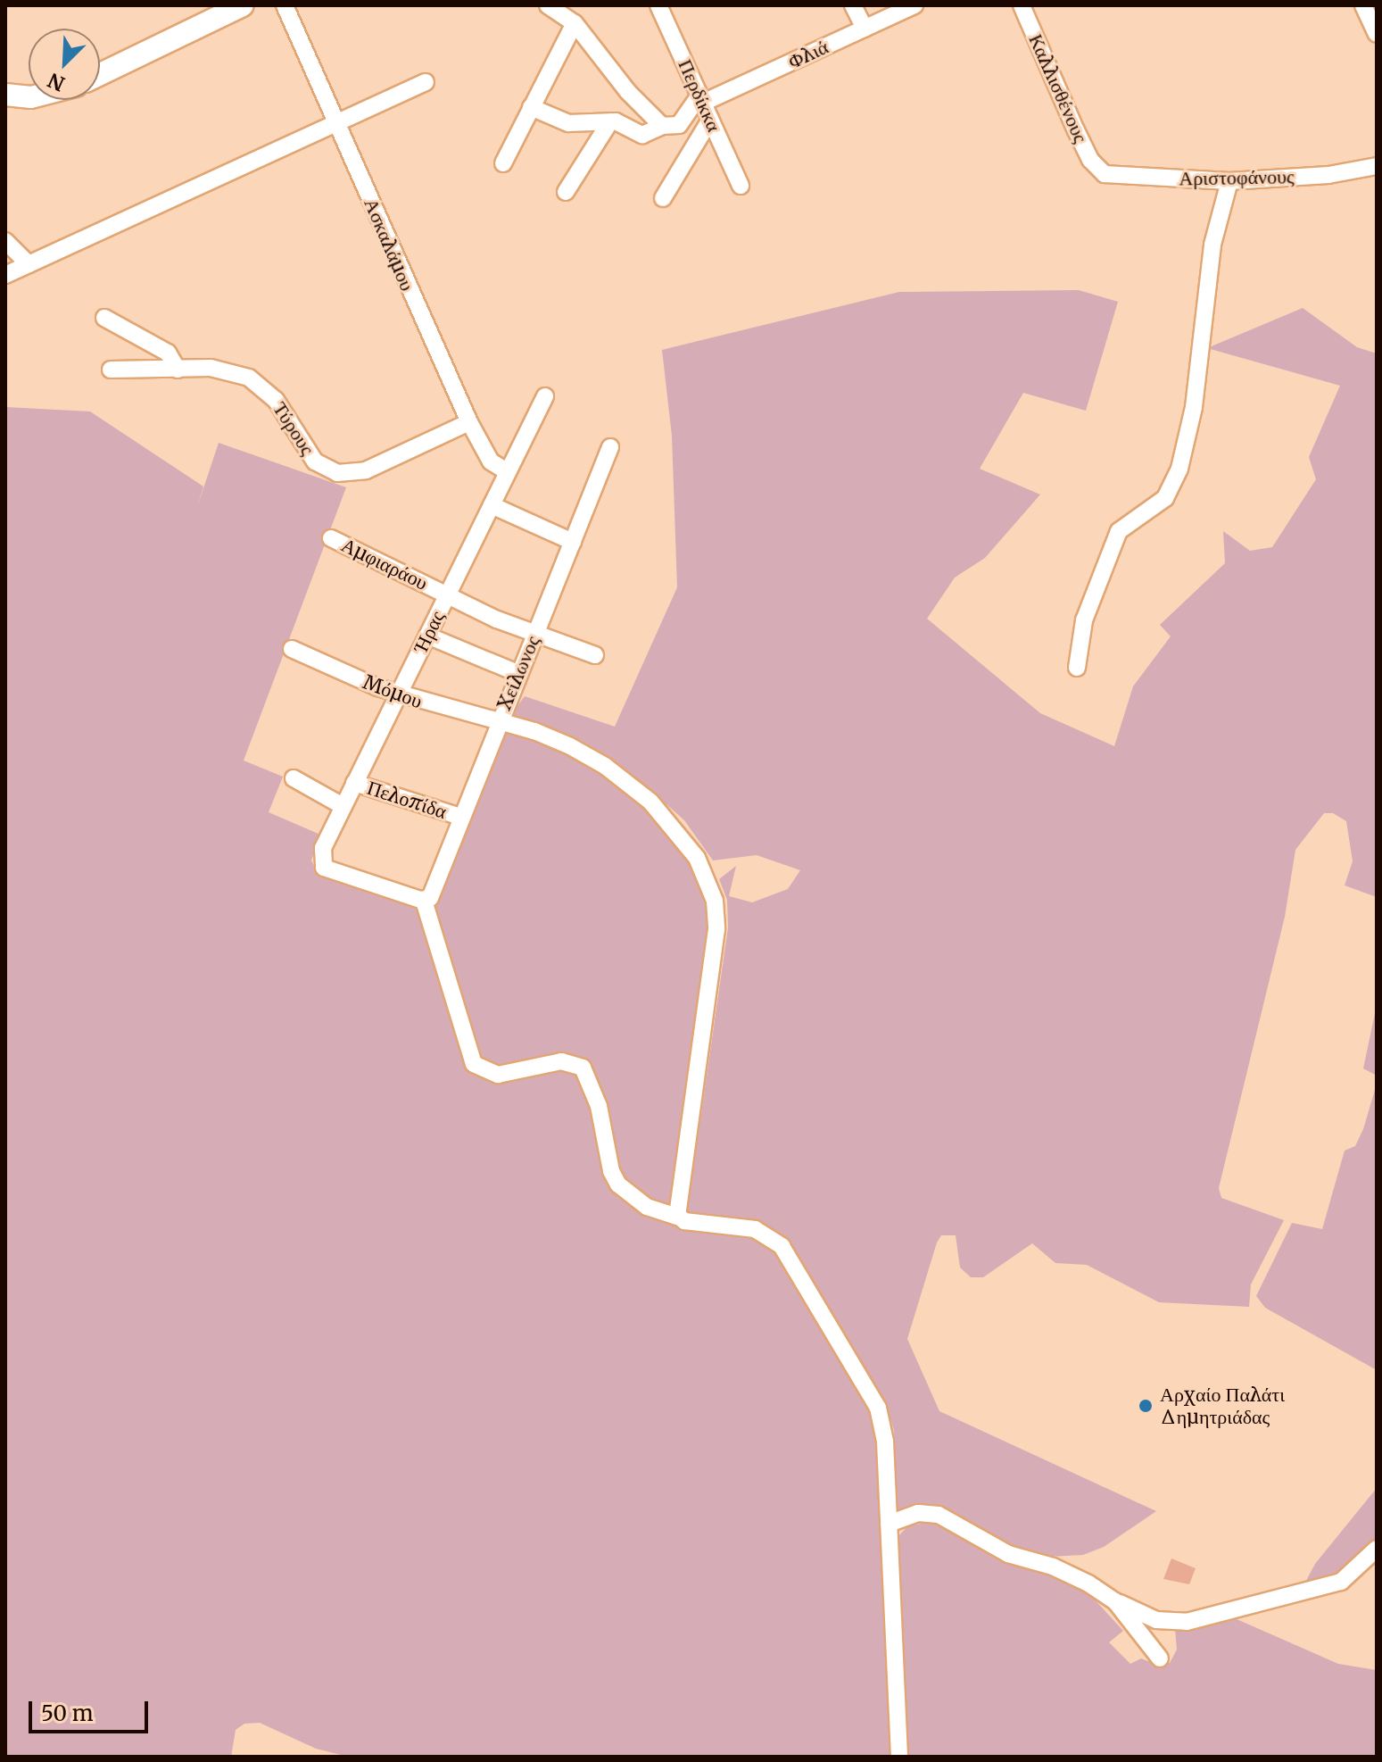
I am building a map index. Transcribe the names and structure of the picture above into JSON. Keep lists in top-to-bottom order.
{
  "streets": {
    "street": [
      "Φλιά",
      "Καλλισθένους",
      "Περδίκκα",
      "Αριστοφάνους",
      "Ασκαλάμου",
      "Τύρους",
      "Αμφιαράου",
      "Ήρας",
      "Χείλωνος",
      "Μόμου",
      "Πελοπίδα"
    ]
  },
  "crossings": [
    ["Φλιά", "Περδίκκα"],
    ["Καλλισθένους", "Αριστοφάνους"],
    ["Ασκαλάμου", "Τύρους"],
    ["Ασκαλάμου", "Ήρας"],
    ["Αμφιαράου", "Ήρας"],
    ["Αμφιαράου", "Χείλωνος"],
    ["Ήρας", "Χείλωνος"],
    ["Ήρας", "Μόμου"],
    ["Ήρας", "Πελοπίδα"],
    ["Χείλωνος", "Μόμου"],
    ["Χείλωνος", "Πελοπίδα"]
  ],
  "places": ["Αρχαίο Παλάτι Δημητριάδας"],
  "scale_bar": "50 m",
  "north": "bottom left"
}
